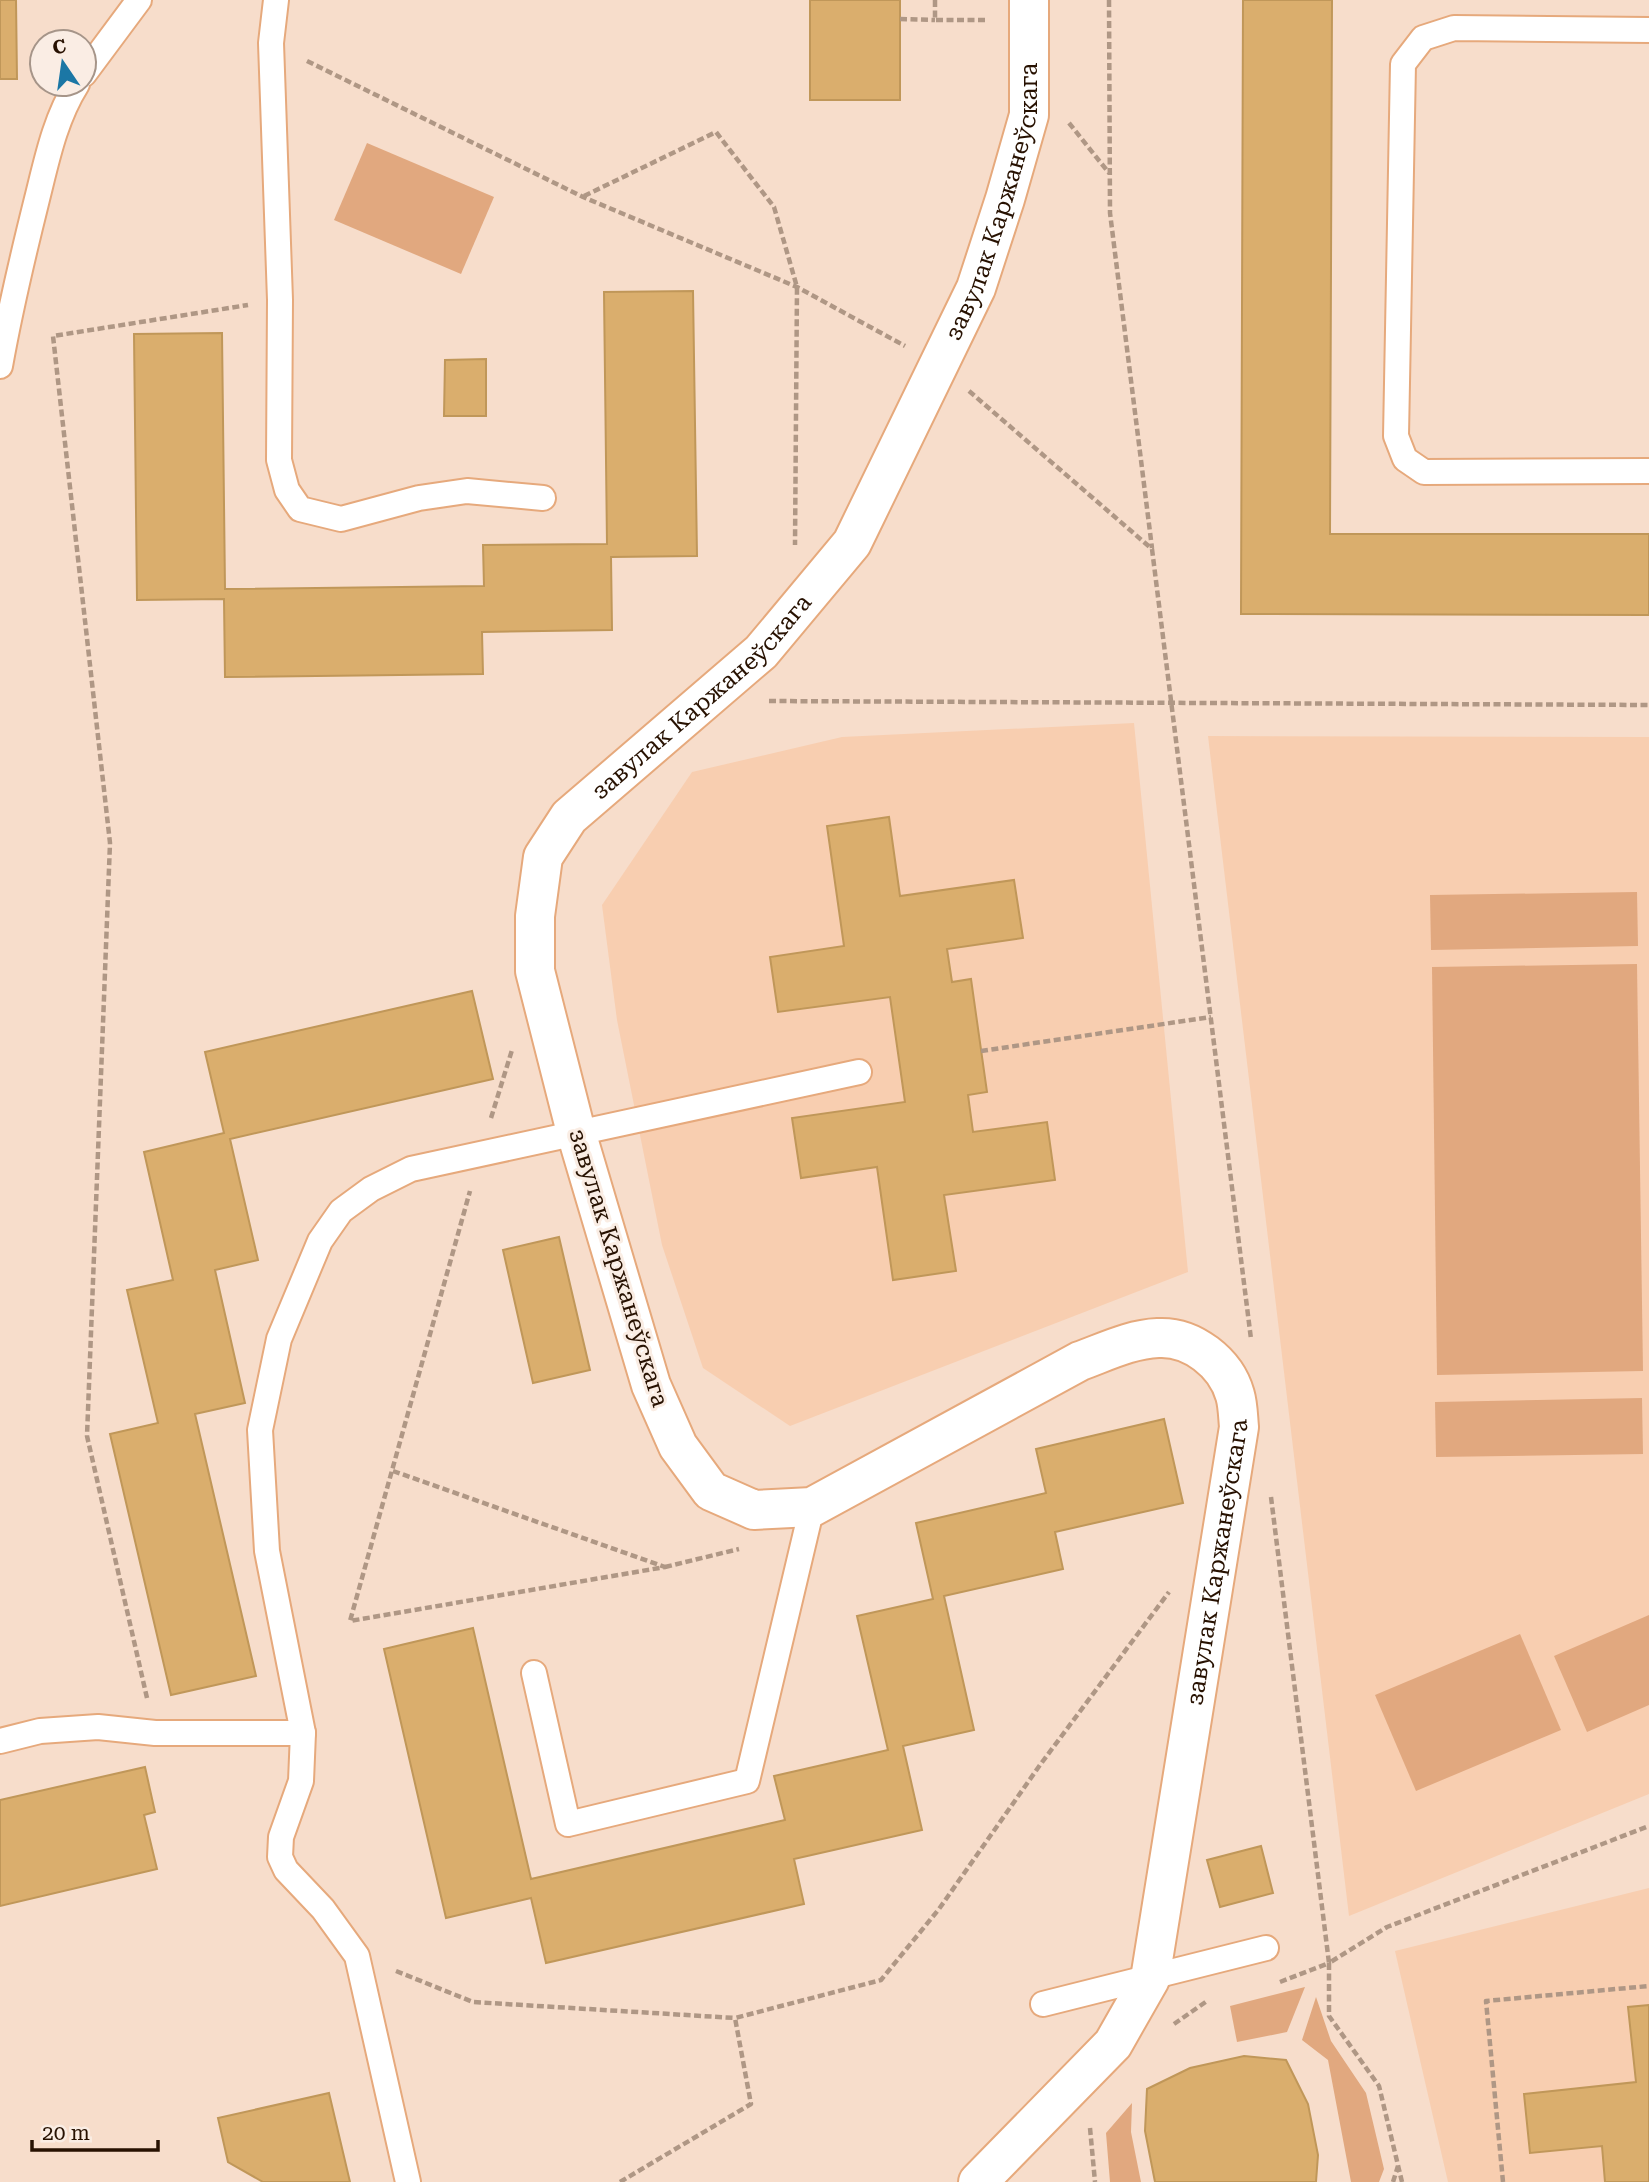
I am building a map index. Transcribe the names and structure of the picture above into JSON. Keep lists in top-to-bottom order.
{
  "streets": {
    "street": ["завулак Каржанеўскага"]
  },
  "scale_bar": "20 m",
  "north": "top"
}
